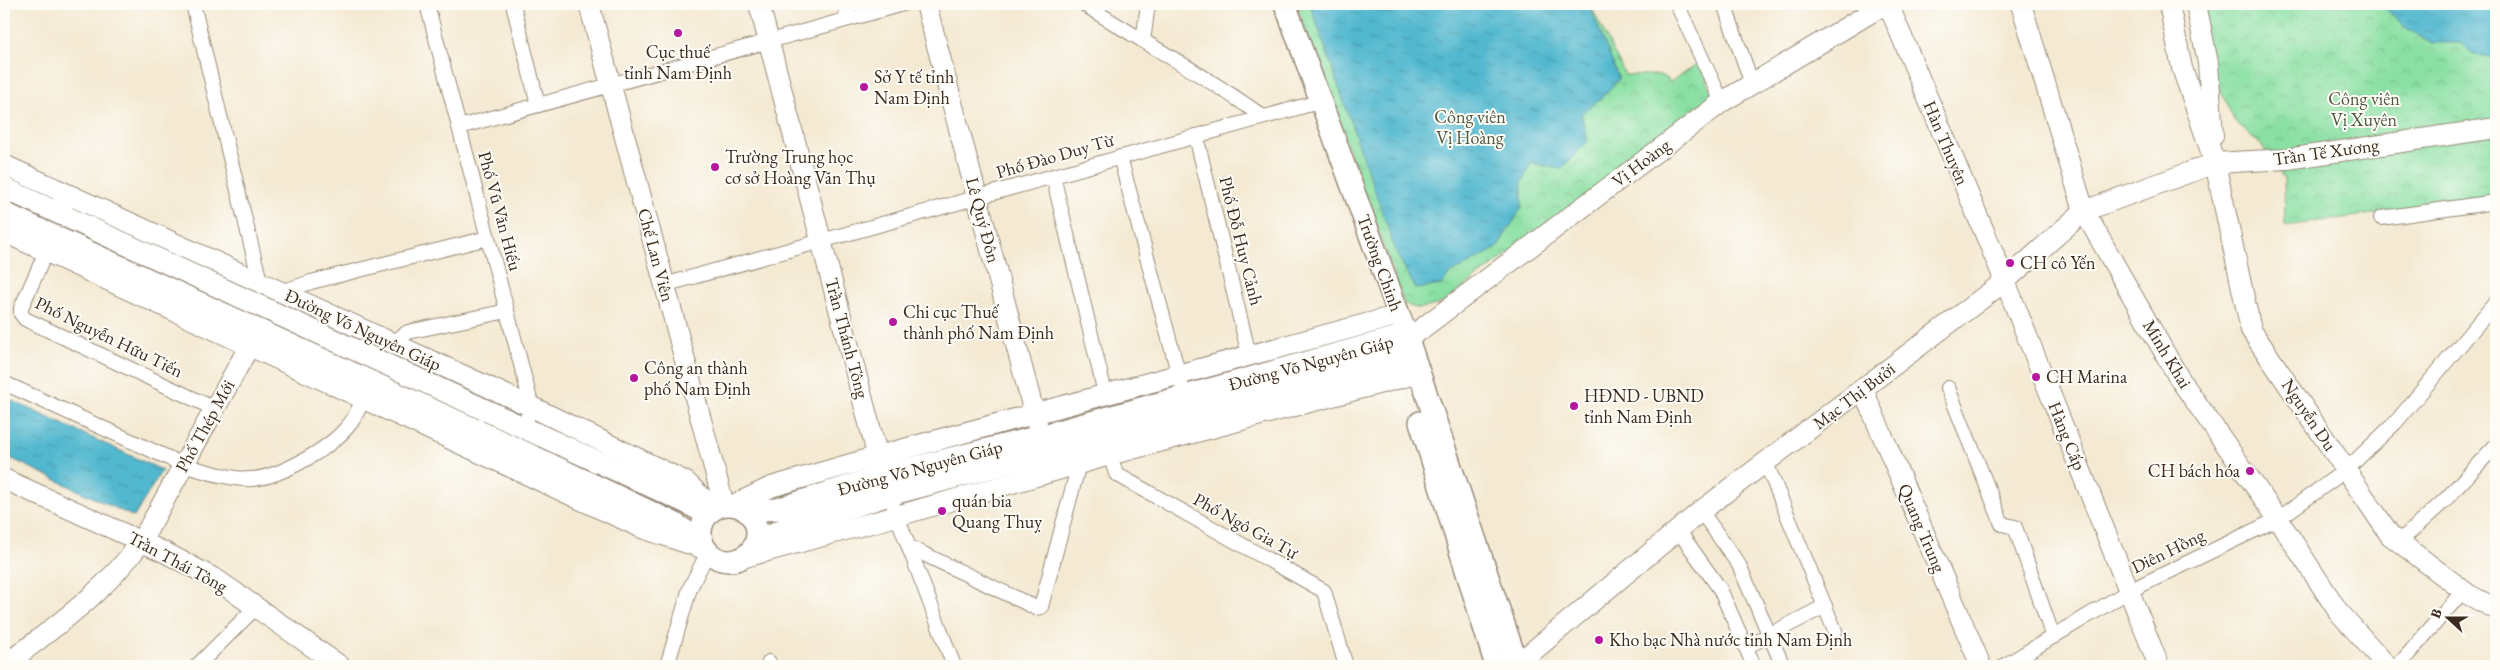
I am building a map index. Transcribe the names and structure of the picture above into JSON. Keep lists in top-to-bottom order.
{
  "streets": {
    "main road": ["Trường Chinh", "Đường Võ Nguyên Giáp"],
    "street": [
      "Hàn Thuyên",
      "Trần Tế Xương",
      "Phố Đào Duy Từ",
      "Vị Hoàng",
      "Phố Vũ Văn Hiếu",
      "Lê Quý Đôn",
      "Phố Đỗ Huy Cảnh",
      "Chế Lan Viên",
      "Phố Nguyễn Hữu Tiến",
      "Trần Thánh Tông",
      "Minh Khai",
      "Mạc Thị Bưởi",
      "Nguyễn Du",
      "Phố Thép Mới",
      "Hàng Cấp",
      "Phố Ngô Gia Tự",
      "Quang Trung",
      "Diên Hồng",
      "Trần Thái Tông"
    ]
  },
  "crossings": [
    ["Hàn Thuyên", "Vị Hoàng"],
    ["Hàn Thuyên", "Mạc Thị Bưởi"],
    ["Hàn Thuyên", "Hàng Cấp"],
    ["Trần Tế Xương", "Mạc Thị Bưởi"],
    ["Trần Tế Xương", "Nguyễn Du"],
    ["Phố Đào Duy Từ", "Lê Quý Đôn"],
    ["Phố Đào Duy Từ", "Phố Đỗ Huy Cảnh"],
    ["Phố Đào Duy Từ", "Chế Lan Viên"],
    ["Phố Đào Duy Từ", "Trường Chinh"],
    ["Phố Đào Duy Từ", "Trần Thánh Tông"],
    ["Vị Hoàng", "Trường Chinh"],
    ["Vị Hoàng", "Đường Võ Nguyên Giáp"],
    ["Phố Vũ Văn Hiếu", "Đường Võ Nguyên Giáp"],
    ["Lê Quý Đôn", "Đường Võ Nguyên Giáp"],
    ["Phố Đỗ Huy Cảnh", "Đường Võ Nguyên Giáp"],
    ["Chế Lan Viên", "Đường Võ Nguyên Giáp"],
    ["Trường Chinh", "Đường Võ Nguyên Giáp"],
    ["Trường Chinh", "Mạc Thị Bưởi"],
    ["Đường Võ Nguyên Giáp", "Trần Thánh Tông"],
    ["Đường Võ Nguyên Giáp", "Phố Thép Mới"],
    ["Đường Võ Nguyên Giáp", "Phố Ngô Gia Tự"],
    ["Phố Nguyễn Hữu Tiến", "Phố Thép Mới"],
    ["Minh Khai", "Mạc Thị Bưởi"],
    ["Minh Khai", "Diên Hồng"],
    ["Mạc Thị Bưởi", "Nguyễn Du"],
    ["Mạc Thị Bưởi", "Hàng Cấp"],
    ["Mạc Thị Bưởi", "Quang Trung"],
    ["Nguyễn Du", "Diên Hồng"],
    ["Phố Thép Mới", "Trần Thái Tông"],
    ["Hàng Cấp", "Diên Hồng"]
  ],
  "parks": ["Công viên Vị Xuyên", "Công viên Vị Hoàng"],
  "places": [
    "Cục thuế tỉnh Nam Định",
    "Sở Y tế tỉnh Nam Định",
    "Trường Trung học cơ sở Hoàng Văn Thụ",
    "CH cô Yến",
    "Chi cục Thuế thành phố Nam Định",
    "CH Marina",
    "Công an thành phố Nam Định",
    "HĐND - UBND tỉnh Nam Định",
    "CH bách hóa",
    "quán bia Quang Thuỵ",
    "Kho bạc Nhà nước tỉnh Nam Định"
  ],
  "north": "left"
}
